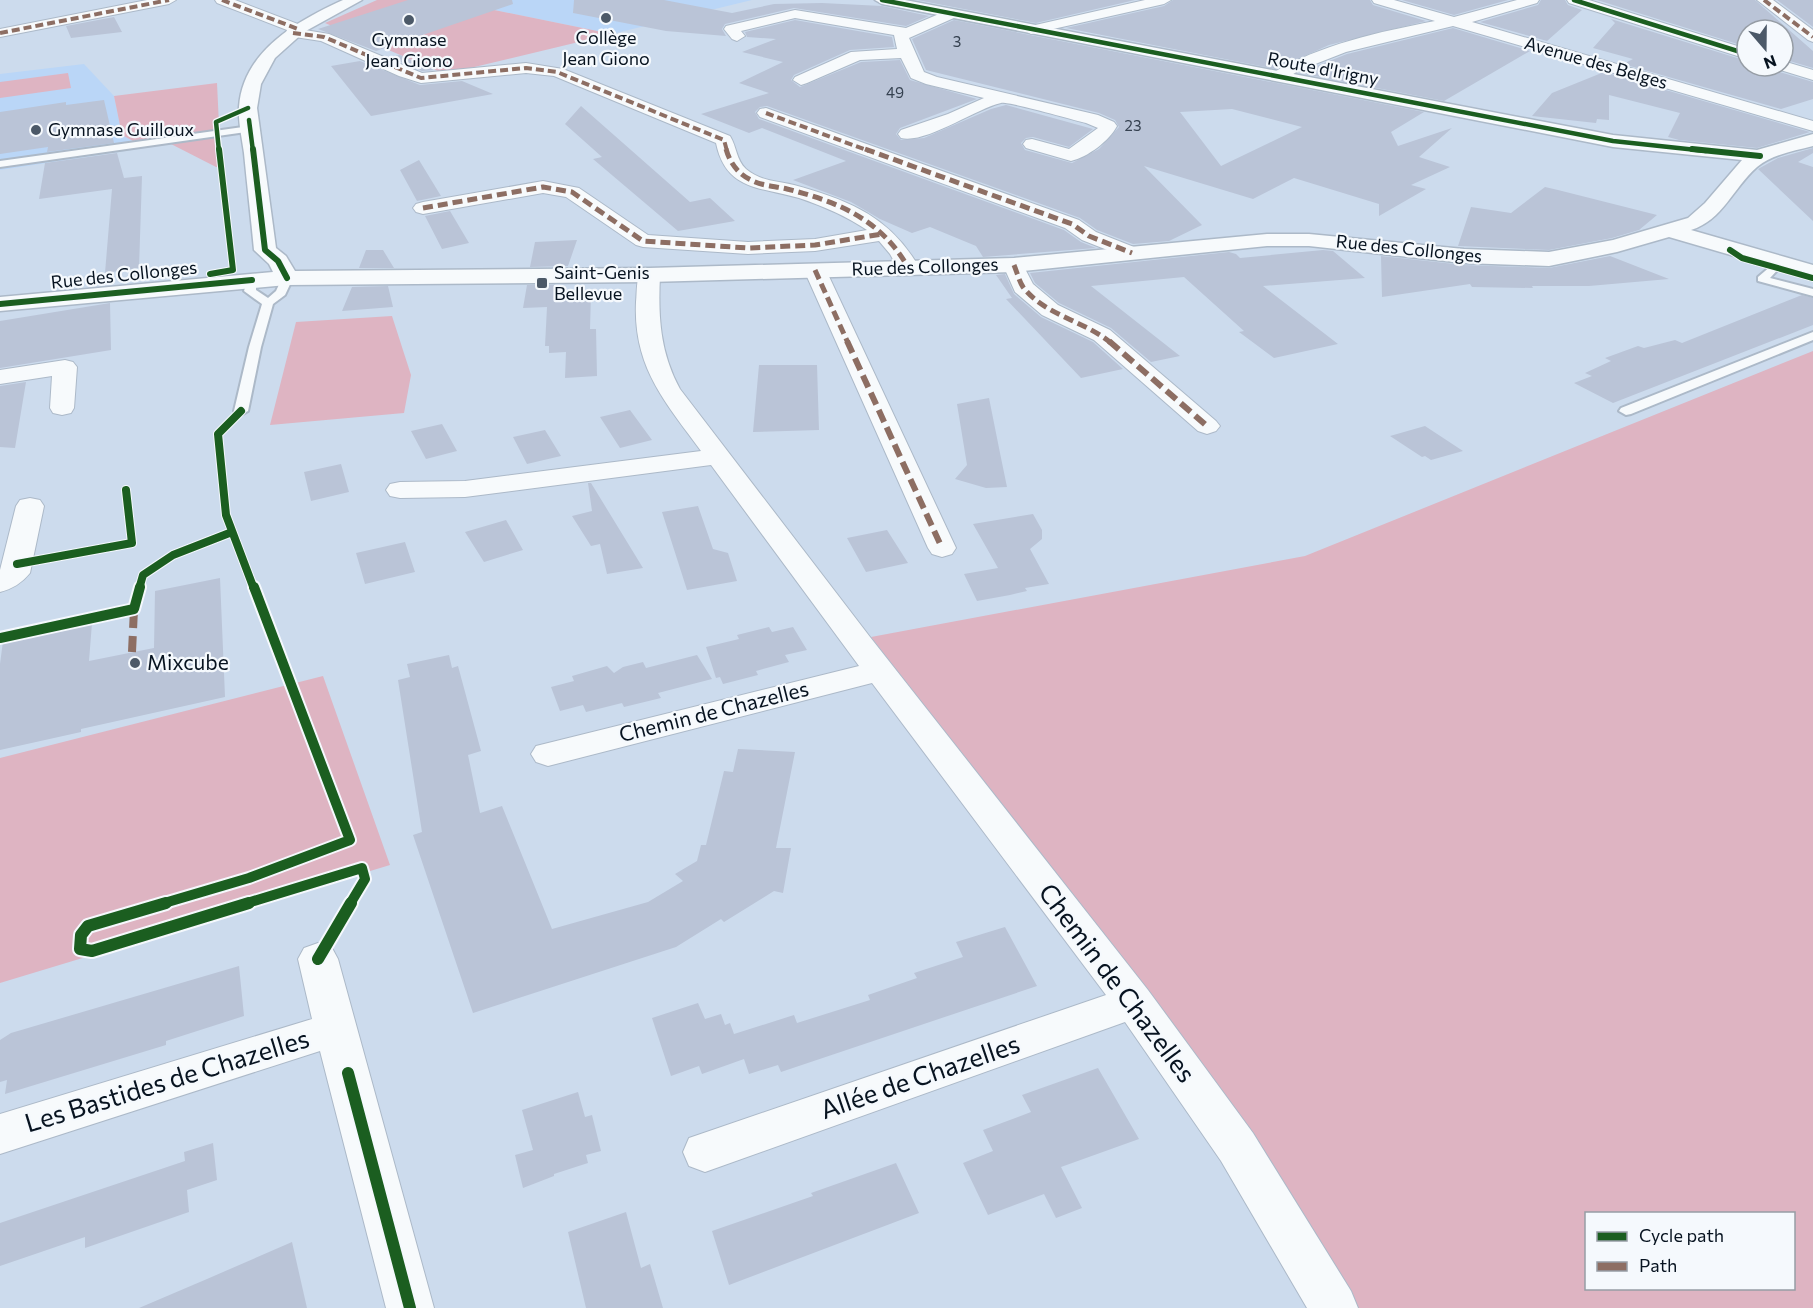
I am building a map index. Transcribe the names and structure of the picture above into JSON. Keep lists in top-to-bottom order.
{
  "streets": {
    "street": [
      "Avenue des Belges",
      "Route d'Irigny",
      "Rue des Collonges",
      "Chemin de Chazelles",
      "Allée de Chazelles",
      "Les Bastides de Chazelles"
    ]
  },
  "crossings": [
    ["Route d'Irigny", "Rue des Collonges"],
    ["Rue des Collonges", "Chemin de Chazelles"],
    ["Chemin de Chazelles", "Allée de Chazelles"]
  ],
  "places": {
    "other": [
      "Collège Jean Giono",
      "Gymnase Jean Giono",
      "Gymnase Guilloux",
      "Mixcube"
    ],
    "transit": ["Saint-Genis Bellevue"]
  },
  "house_numbers": ["3", "49", "23"],
  "legend": ["Cycle path", "Path"],
  "north": "bottom"
}
